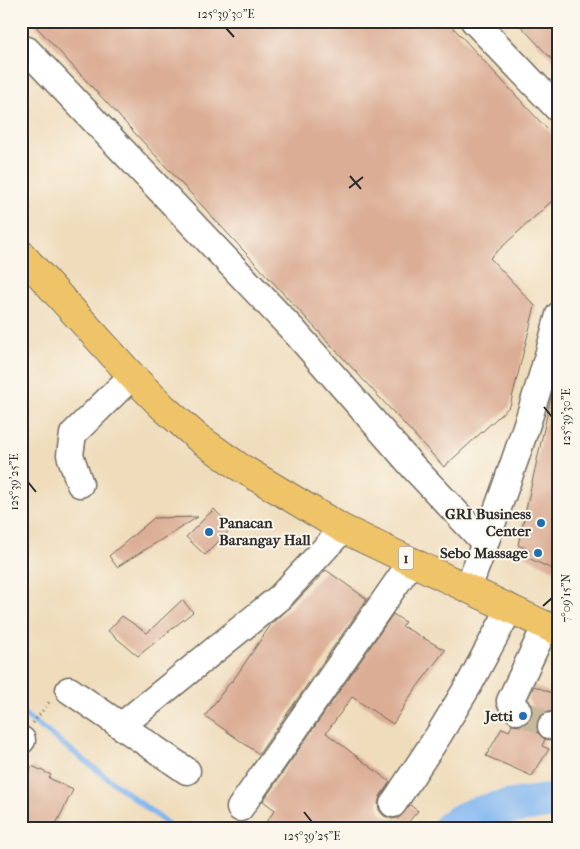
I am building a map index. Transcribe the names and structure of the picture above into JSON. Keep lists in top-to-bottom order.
{
  "streets": {
    "highway": ["1"]
  },
  "places": [
    "GRI Business Center",
    "Panacan Barangay Hall",
    "Sebo Massage",
    "Jetti"
  ],
  "coordinates": ["125°39'30\"E", "125°39'25\"E", "7°09'15\"N"]
}
